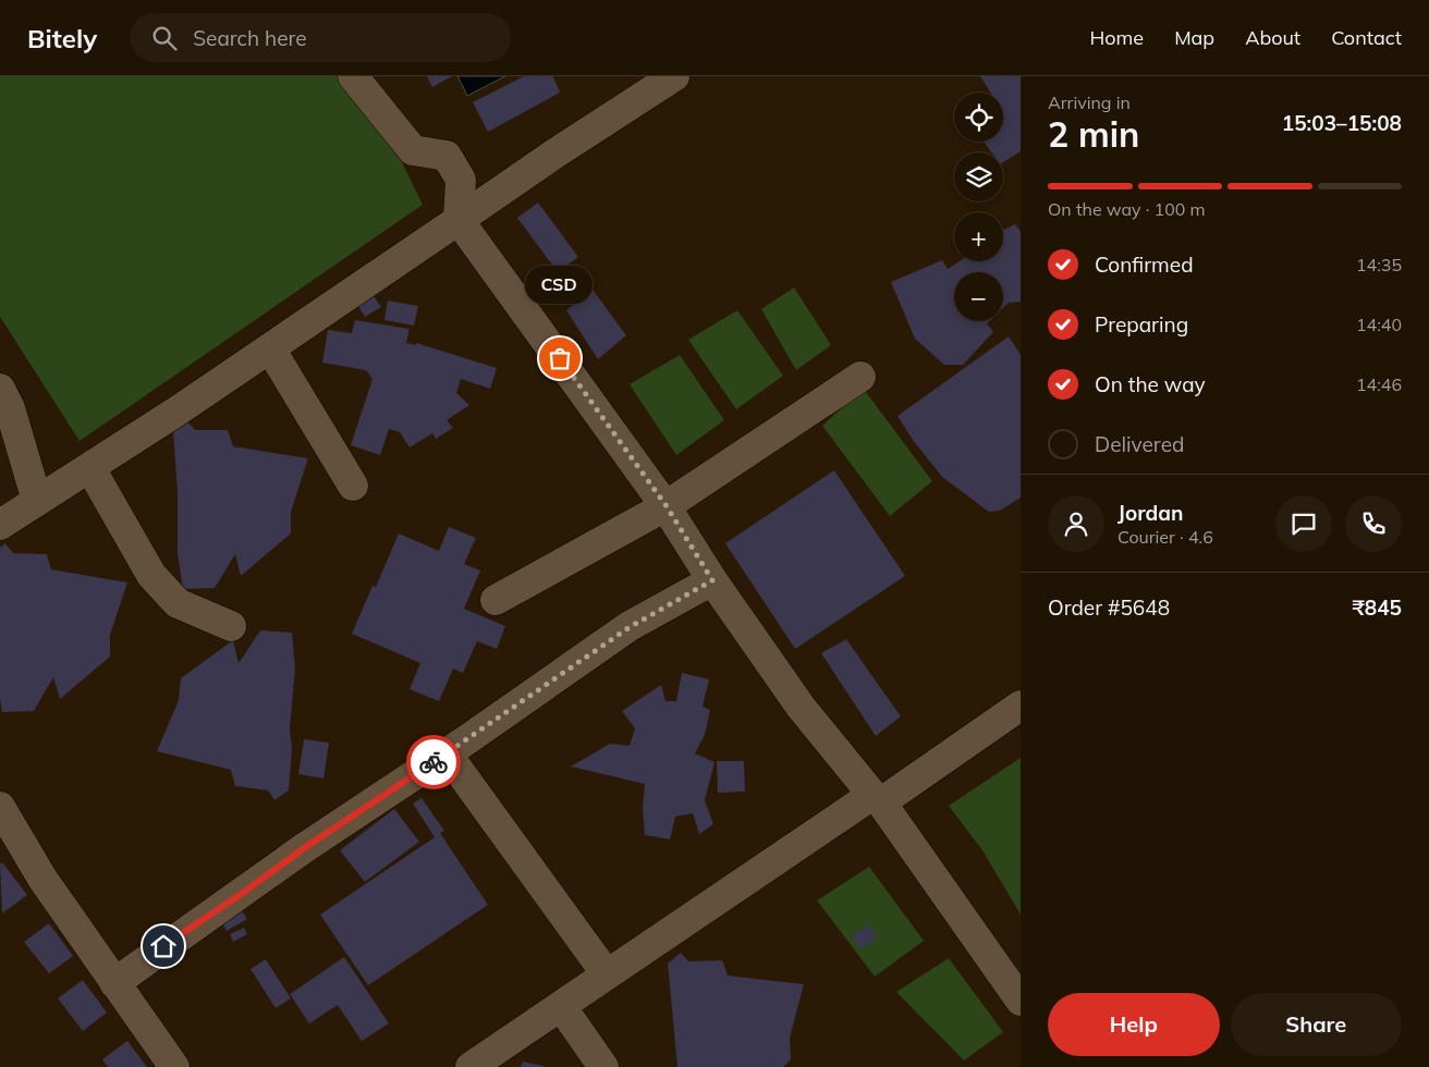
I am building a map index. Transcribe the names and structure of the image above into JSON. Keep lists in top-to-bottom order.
{
  "places": ["CSD"],
  "page": {
    "header": "Bitely",
    "search": "Search here",
    "nav": [
      "Home",
      "Map",
      "About",
      "Contact"
    ],
    "heading": ["2 min", "Arriving in", "15:03–15:08"],
    "panel": [
      "Jordan",
      "Courier · 4.6",
      "Order #5648",
      "₹845"
    ],
    "map_buttons": ["+", "−"],
    "bar": "On the way · 100 m",
    "list": [
      ["Confirmed", "14:35"],
      ["Preparing", "14:40"],
      ["On the way", "14:46"],
      "Delivered"
    ],
    "bubble": "CSD",
    "buttons": ["Help", "Share"]
  }
}
